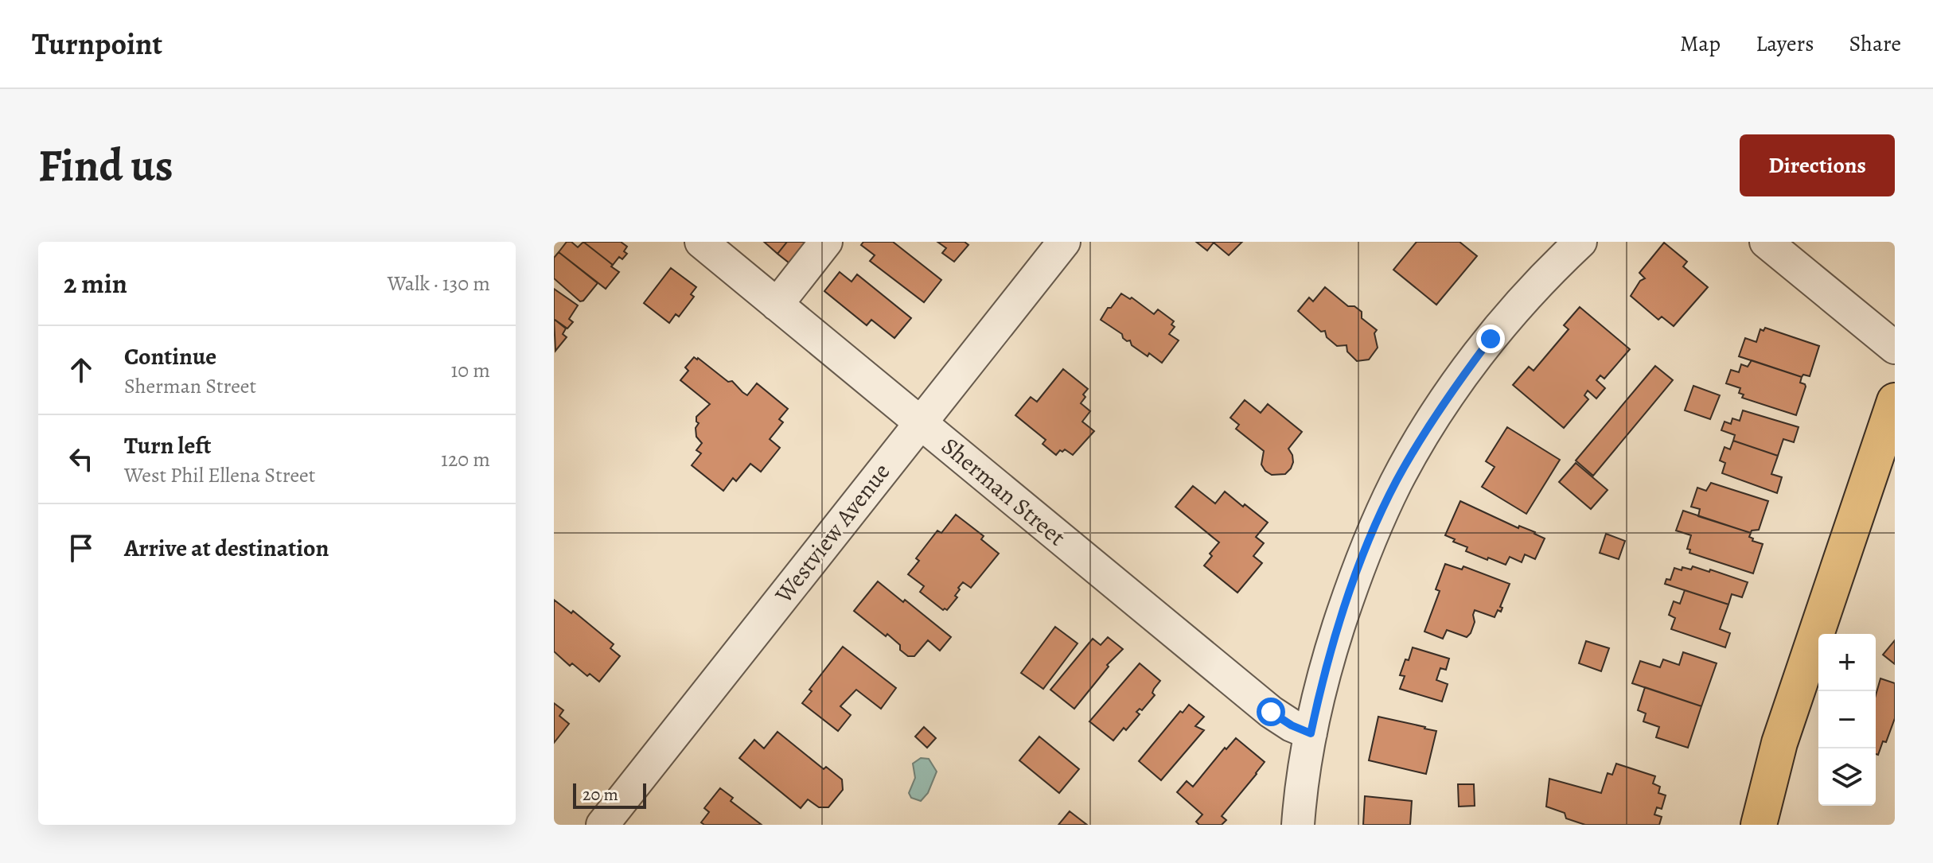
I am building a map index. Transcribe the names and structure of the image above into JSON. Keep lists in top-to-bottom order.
{
  "streets": {
    "street": ["Sherman Street", "Westview Avenue"]
  },
  "crossings": [
    ["Sherman Street", "Westview Avenue"]
  ],
  "scale_bar": "20 m",
  "page": {
    "header": "Turnpoint",
    "nav": ["Map", "Layers", "Share"],
    "buttons": "Directions",
    "title": "Find us",
    "heading": ["2 min", "Walk · 130 m"],
    "list": [
      ["Continue", "Sherman Street", "10 m"],
      ["Turn left", "West Phil Ellena Street", "120 m"],
      "Arrive at destination"
    ],
    "map_buttons": ["+", "−"],
    "scale": "20 m"
  }
}
